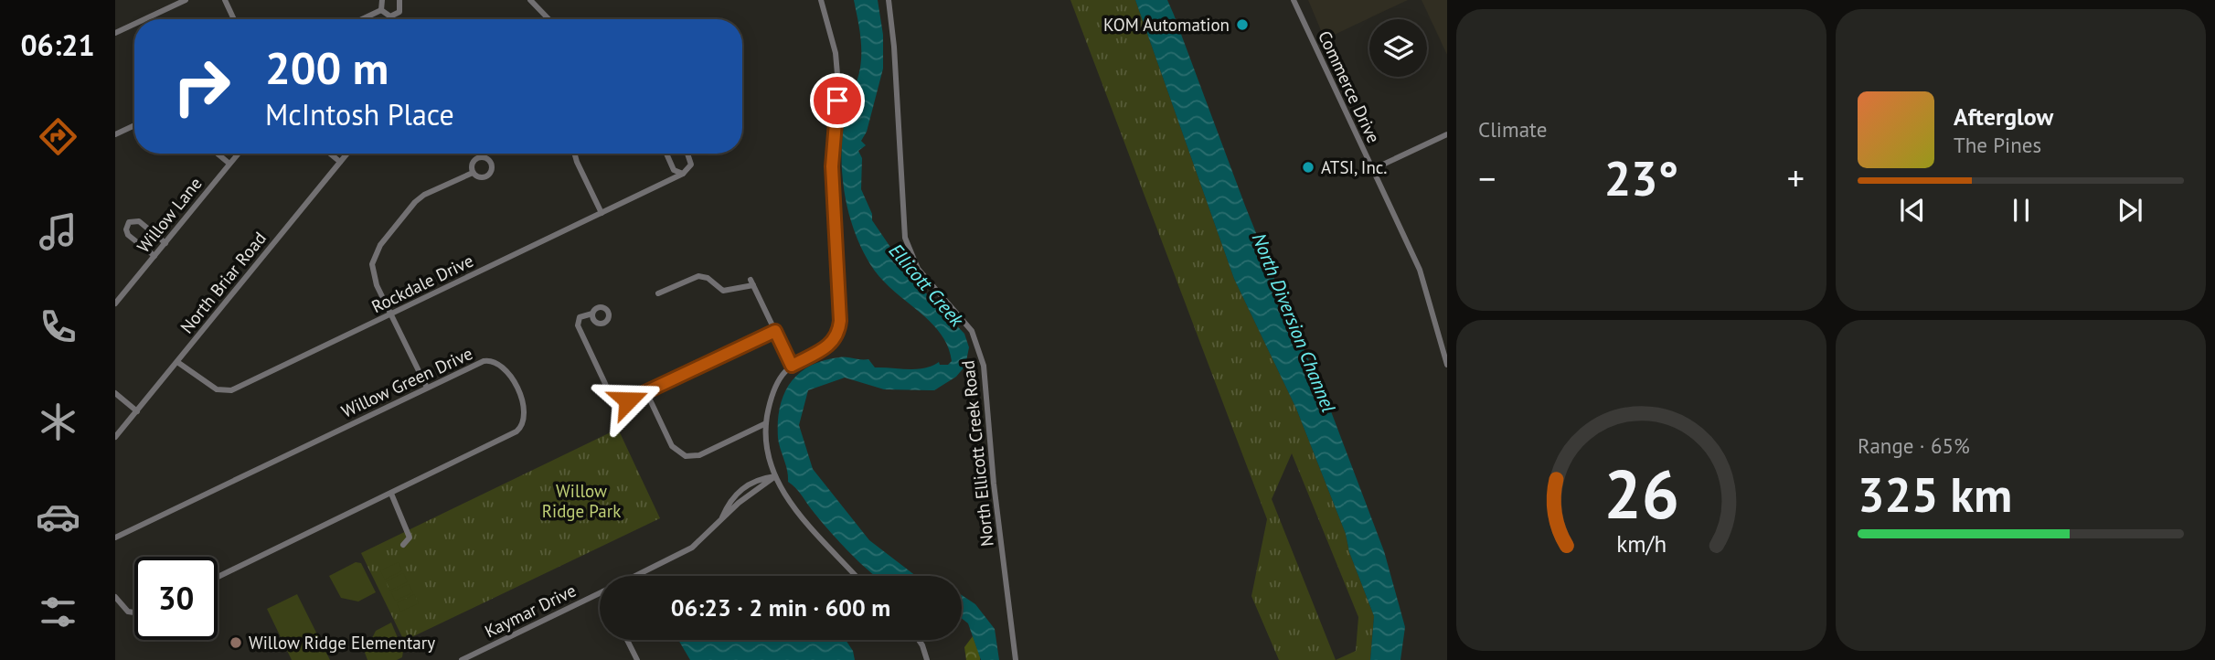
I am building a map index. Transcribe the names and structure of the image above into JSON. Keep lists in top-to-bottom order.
{
  "streets": {
    "street": [
      "Commerce Drive",
      "Willow Lane",
      "North Briar Road",
      "Rockdale Drive",
      "Willow Green Drive",
      "North Ellicott Creek Road",
      "Kaymar Drive"
    ]
  },
  "crossings": [
    ["North Briar Road", "Rockdale Drive"]
  ],
  "water": ["Ellicott Creek", "North Diversion Channel"],
  "parks": ["Willow Ridge Park"],
  "places": ["KOM Automation", "ATSI, Inc.", "Willow Ridge Elementary"],
  "page": {
    "tabs": "06:21",
    "tile": [
      "Climate",
      ["Range · 65%", "325 km"]
    ],
    "turn": ["200 m", "McIntosh Place"],
    "song": ["Afterglow", "The Pines"],
    "heat": ["−", "23°", "+"],
    "limit": "30",
    "trip": "06:23 · 2 min · 600 m",
    "gauge": ["26", "km/h"]
  }
}
